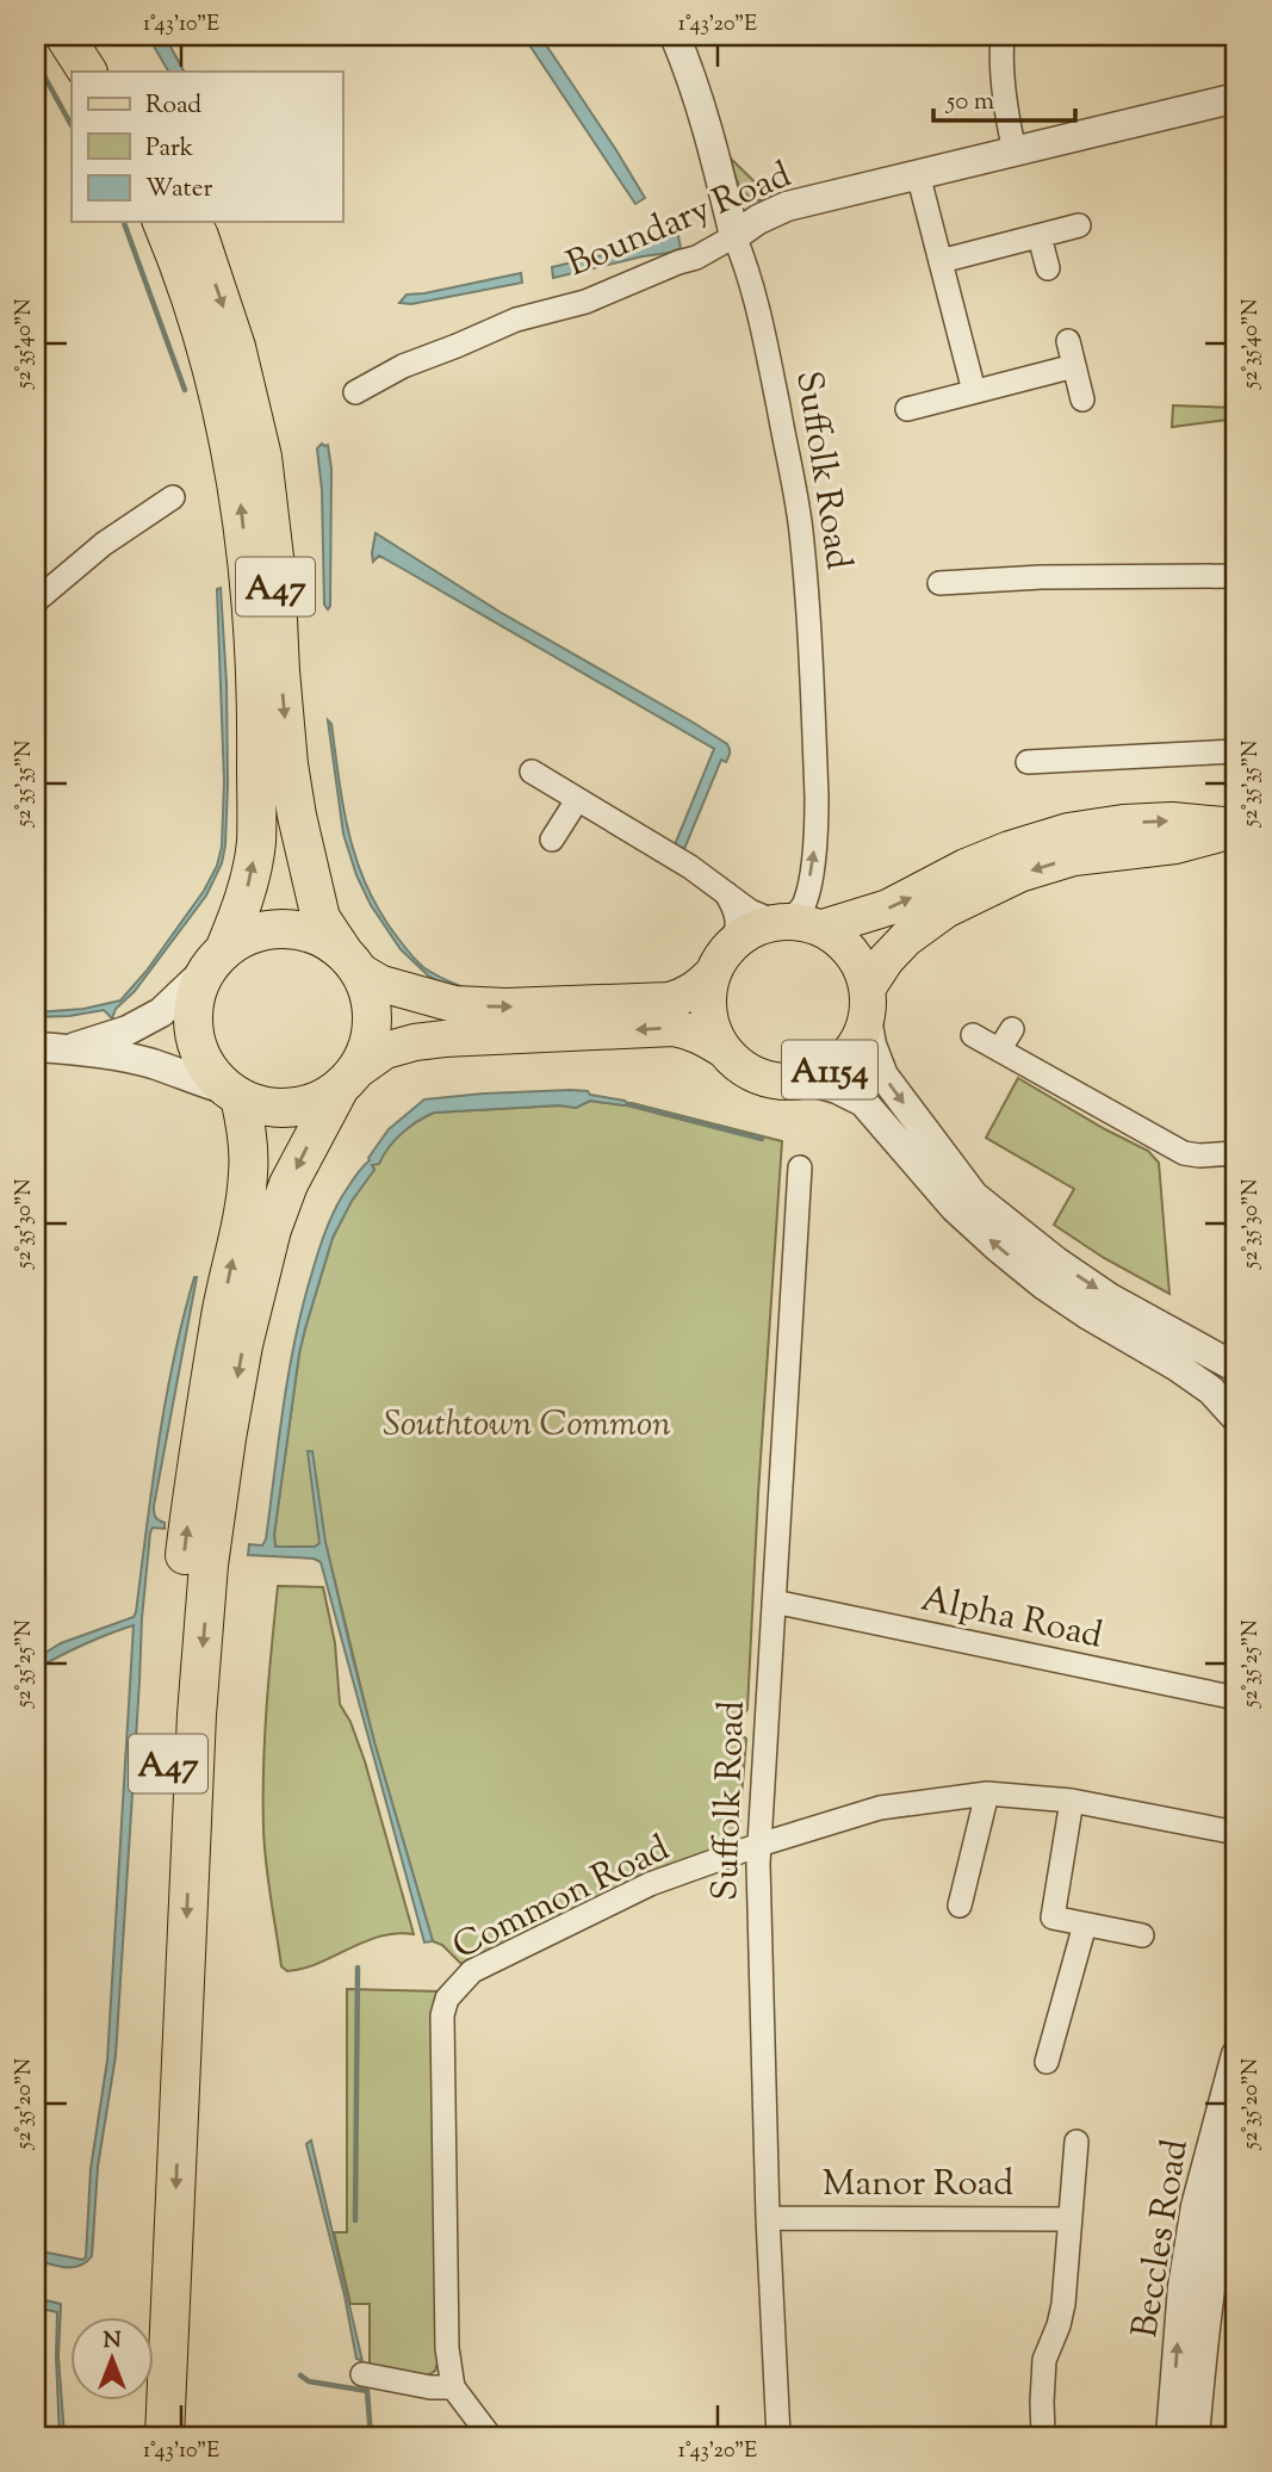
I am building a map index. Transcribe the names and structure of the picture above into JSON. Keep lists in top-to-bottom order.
{
  "streets": {
    "highway": ["A47"],
    "main road": ["A1154"],
    "street": [
      "Boundary Road",
      "Suffolk Road",
      "Alpha Road",
      "Common Road",
      "Manor Road",
      "Beccles Road"
    ]
  },
  "crossings": [
    ["Boundary Road", "Suffolk Road"],
    ["Suffolk Road", "A1154"],
    ["Suffolk Road", "Alpha Road"],
    ["Suffolk Road", "Common Road"],
    ["Suffolk Road", "Manor Road"],
    ["A47", "A1154"]
  ],
  "parks": ["Southtown Common"],
  "legend": ["Road", "Park", "Water"],
  "scale_bar": "50 m",
  "north": "top",
  "coordinates": [
    "1°43'10\"E",
    "1°43'20\"E",
    "52°35'40\"N",
    "52°35'35\"N",
    "52°35'30\"N",
    "52°35'25\"N",
    "52°35'20\"N"
  ]
}
